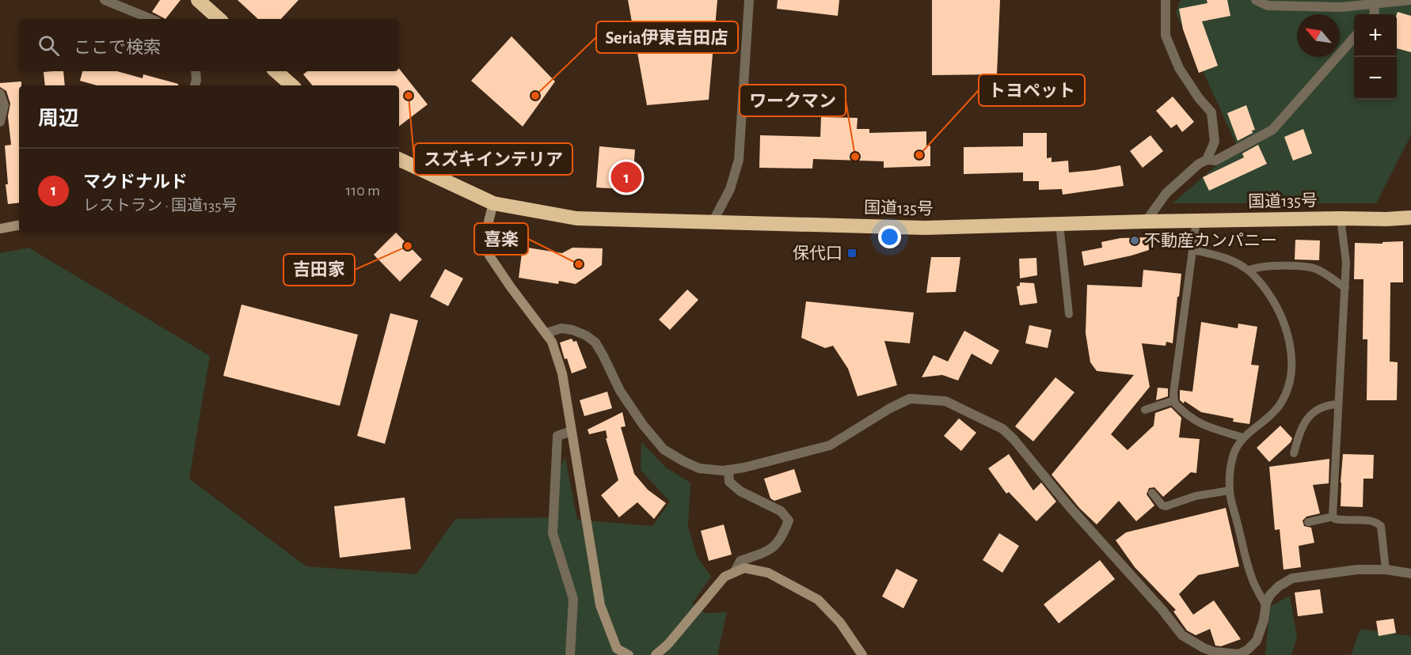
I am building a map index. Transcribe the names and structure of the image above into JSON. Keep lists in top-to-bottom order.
{
  "streets": {
    "highway": ["国道135号"]
  },
  "places": {
    "other": [
      "スズキインテリア",
      "Seria伊東吉田店",
      "トヨペット",
      "ワークマン",
      "不動産カンパニー",
      "吉田家",
      "喜楽"
    ],
    "transit": ["保代口"]
  },
  "north": "top left",
  "page": {
    "map_buttons": ["+", "−"],
    "search": "ここで検索",
    "heading": "周辺",
    "list": [
      {
        "mark": "1",
        "name": "マクドナルド",
        "note": "レストラン · 国道135号",
        "value": "110 m"
      }
    ],
    "pins": "1"
  }
}
